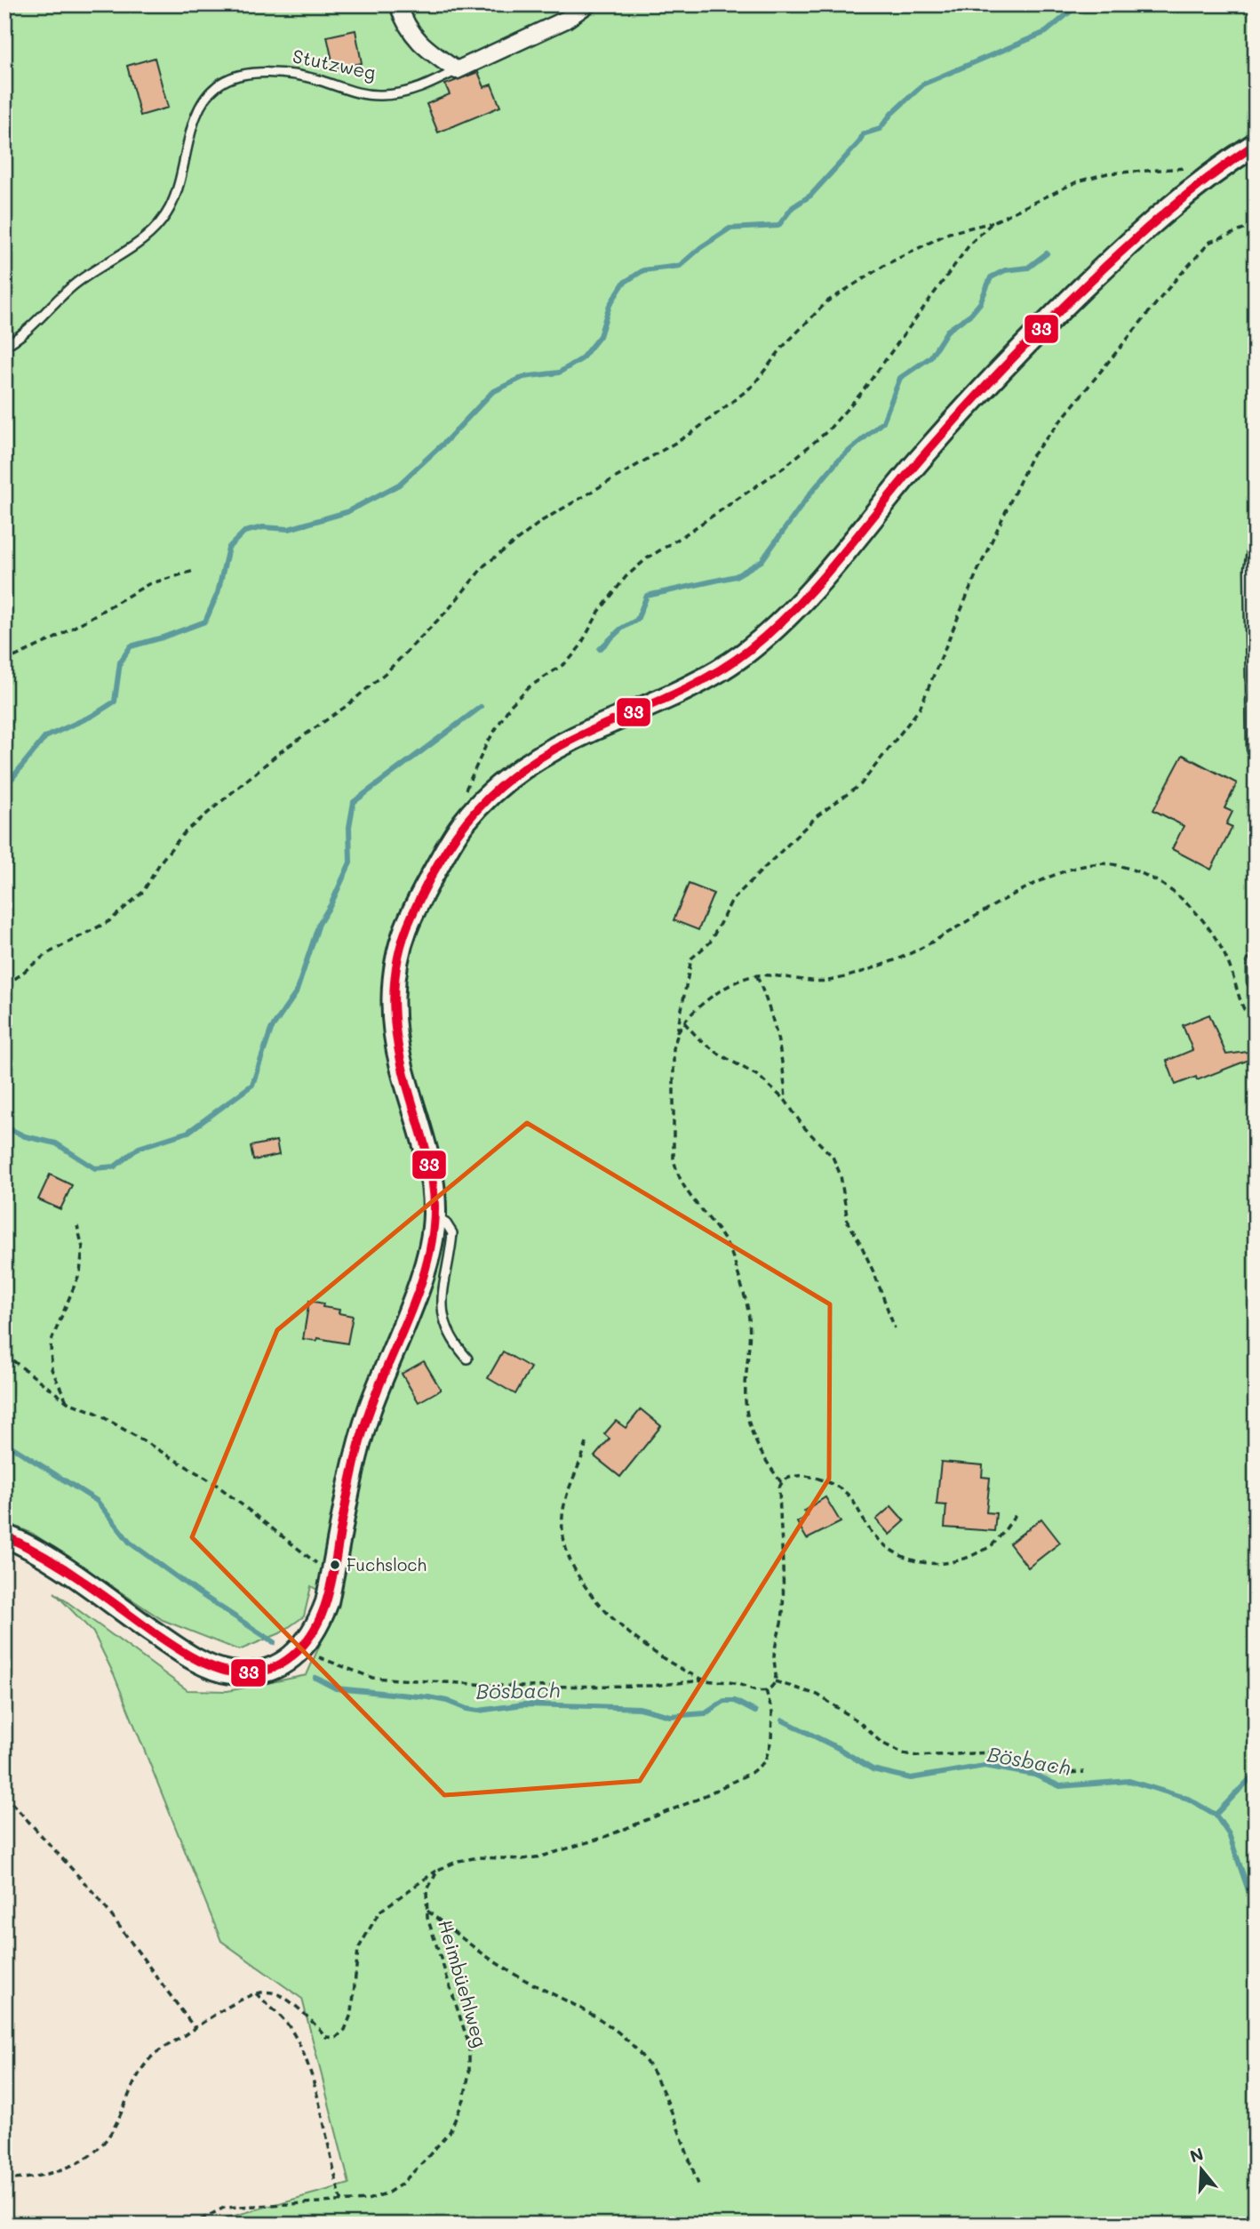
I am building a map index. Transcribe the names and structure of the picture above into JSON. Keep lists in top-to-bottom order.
{
  "streets": {
    "street": ["Stutzweg"],
    "path": ["Heimbüehlweg"]
  },
  "water": ["Bösbach"],
  "places": ["Fuchsloch"],
  "lines": ["transit line 33"],
  "north": "top"
}
